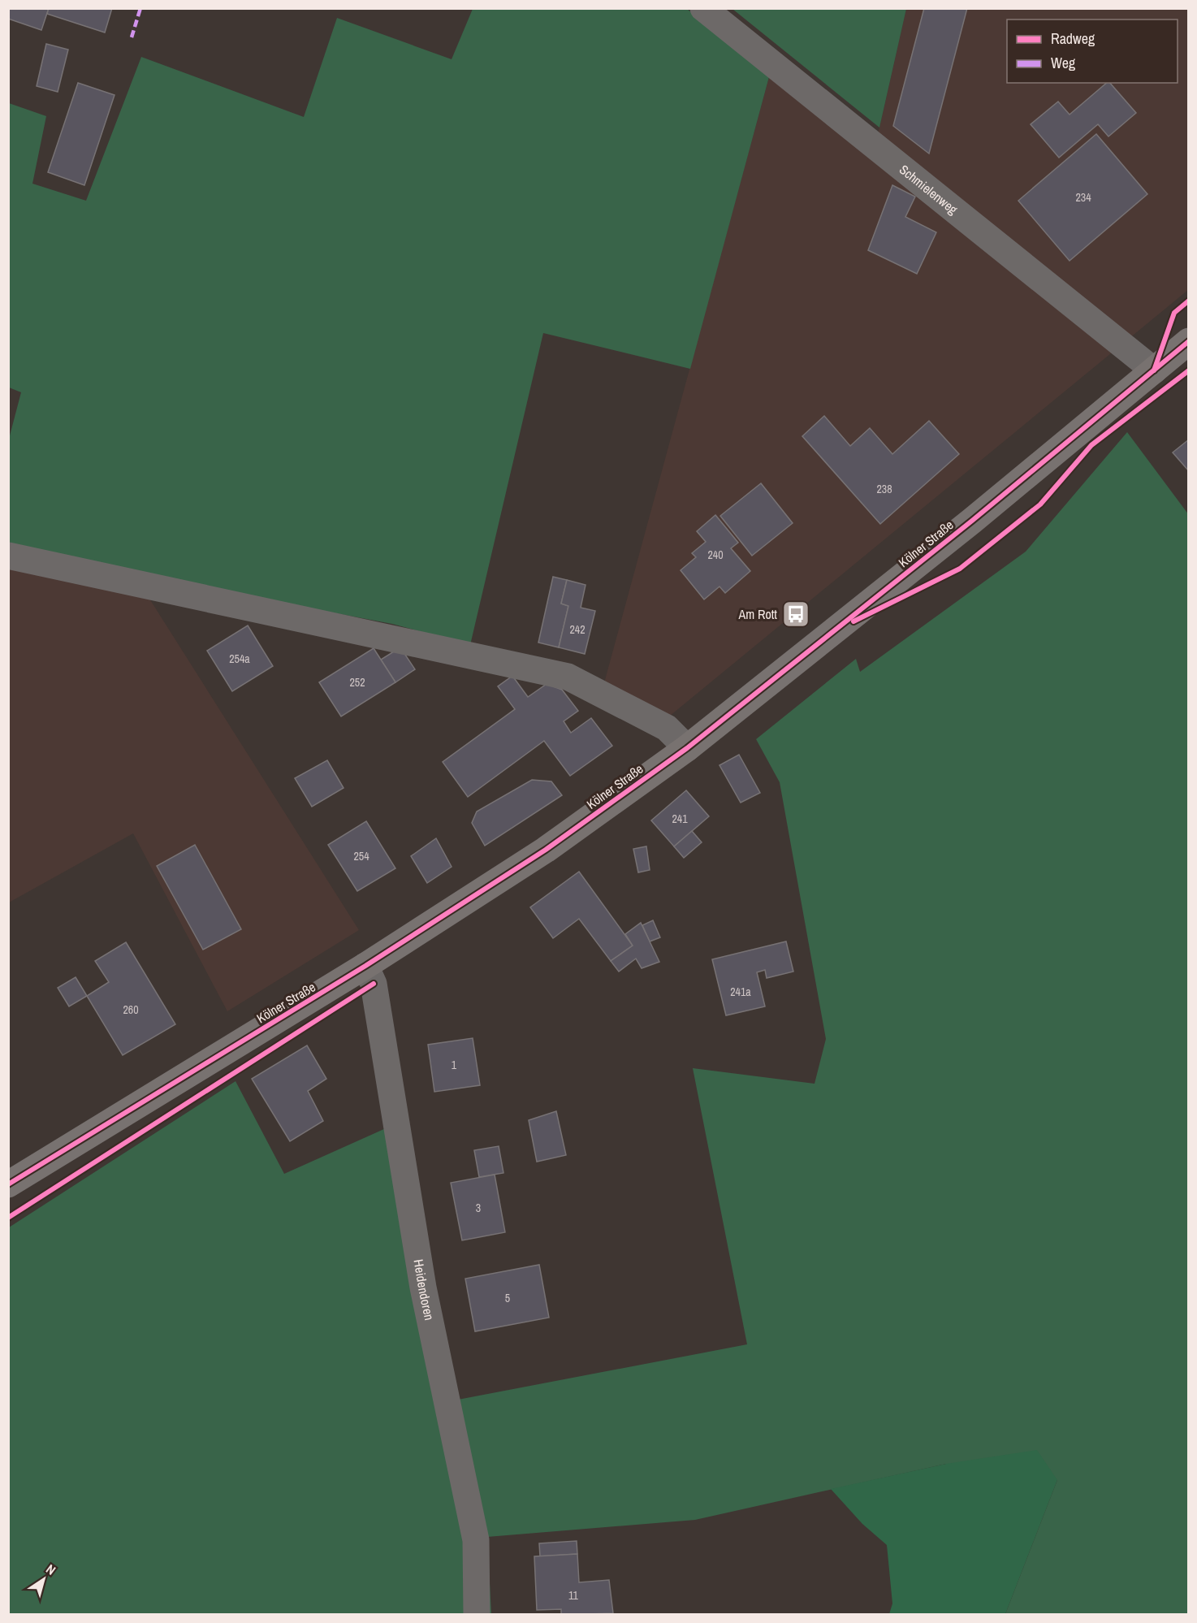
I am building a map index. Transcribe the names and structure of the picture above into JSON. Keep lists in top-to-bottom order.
{
  "streets": {
    "main road": ["Kölner Straße"],
    "street": ["Schmielenweg", "Heidendoren"]
  },
  "crossings": [
    ["Schmielenweg", "Kölner Straße"],
    ["Kölner Straße", "Heidendoren"]
  ],
  "places": {
    "bus stop": ["Am Rott"]
  },
  "house_numbers": [
    "234",
    "238",
    "240",
    "242",
    "254a",
    "252",
    "241",
    "254",
    "241a",
    "260",
    "1",
    "3",
    "5",
    "11"
  ],
  "legend": ["Radweg", "Weg"],
  "north": "top right"
}
